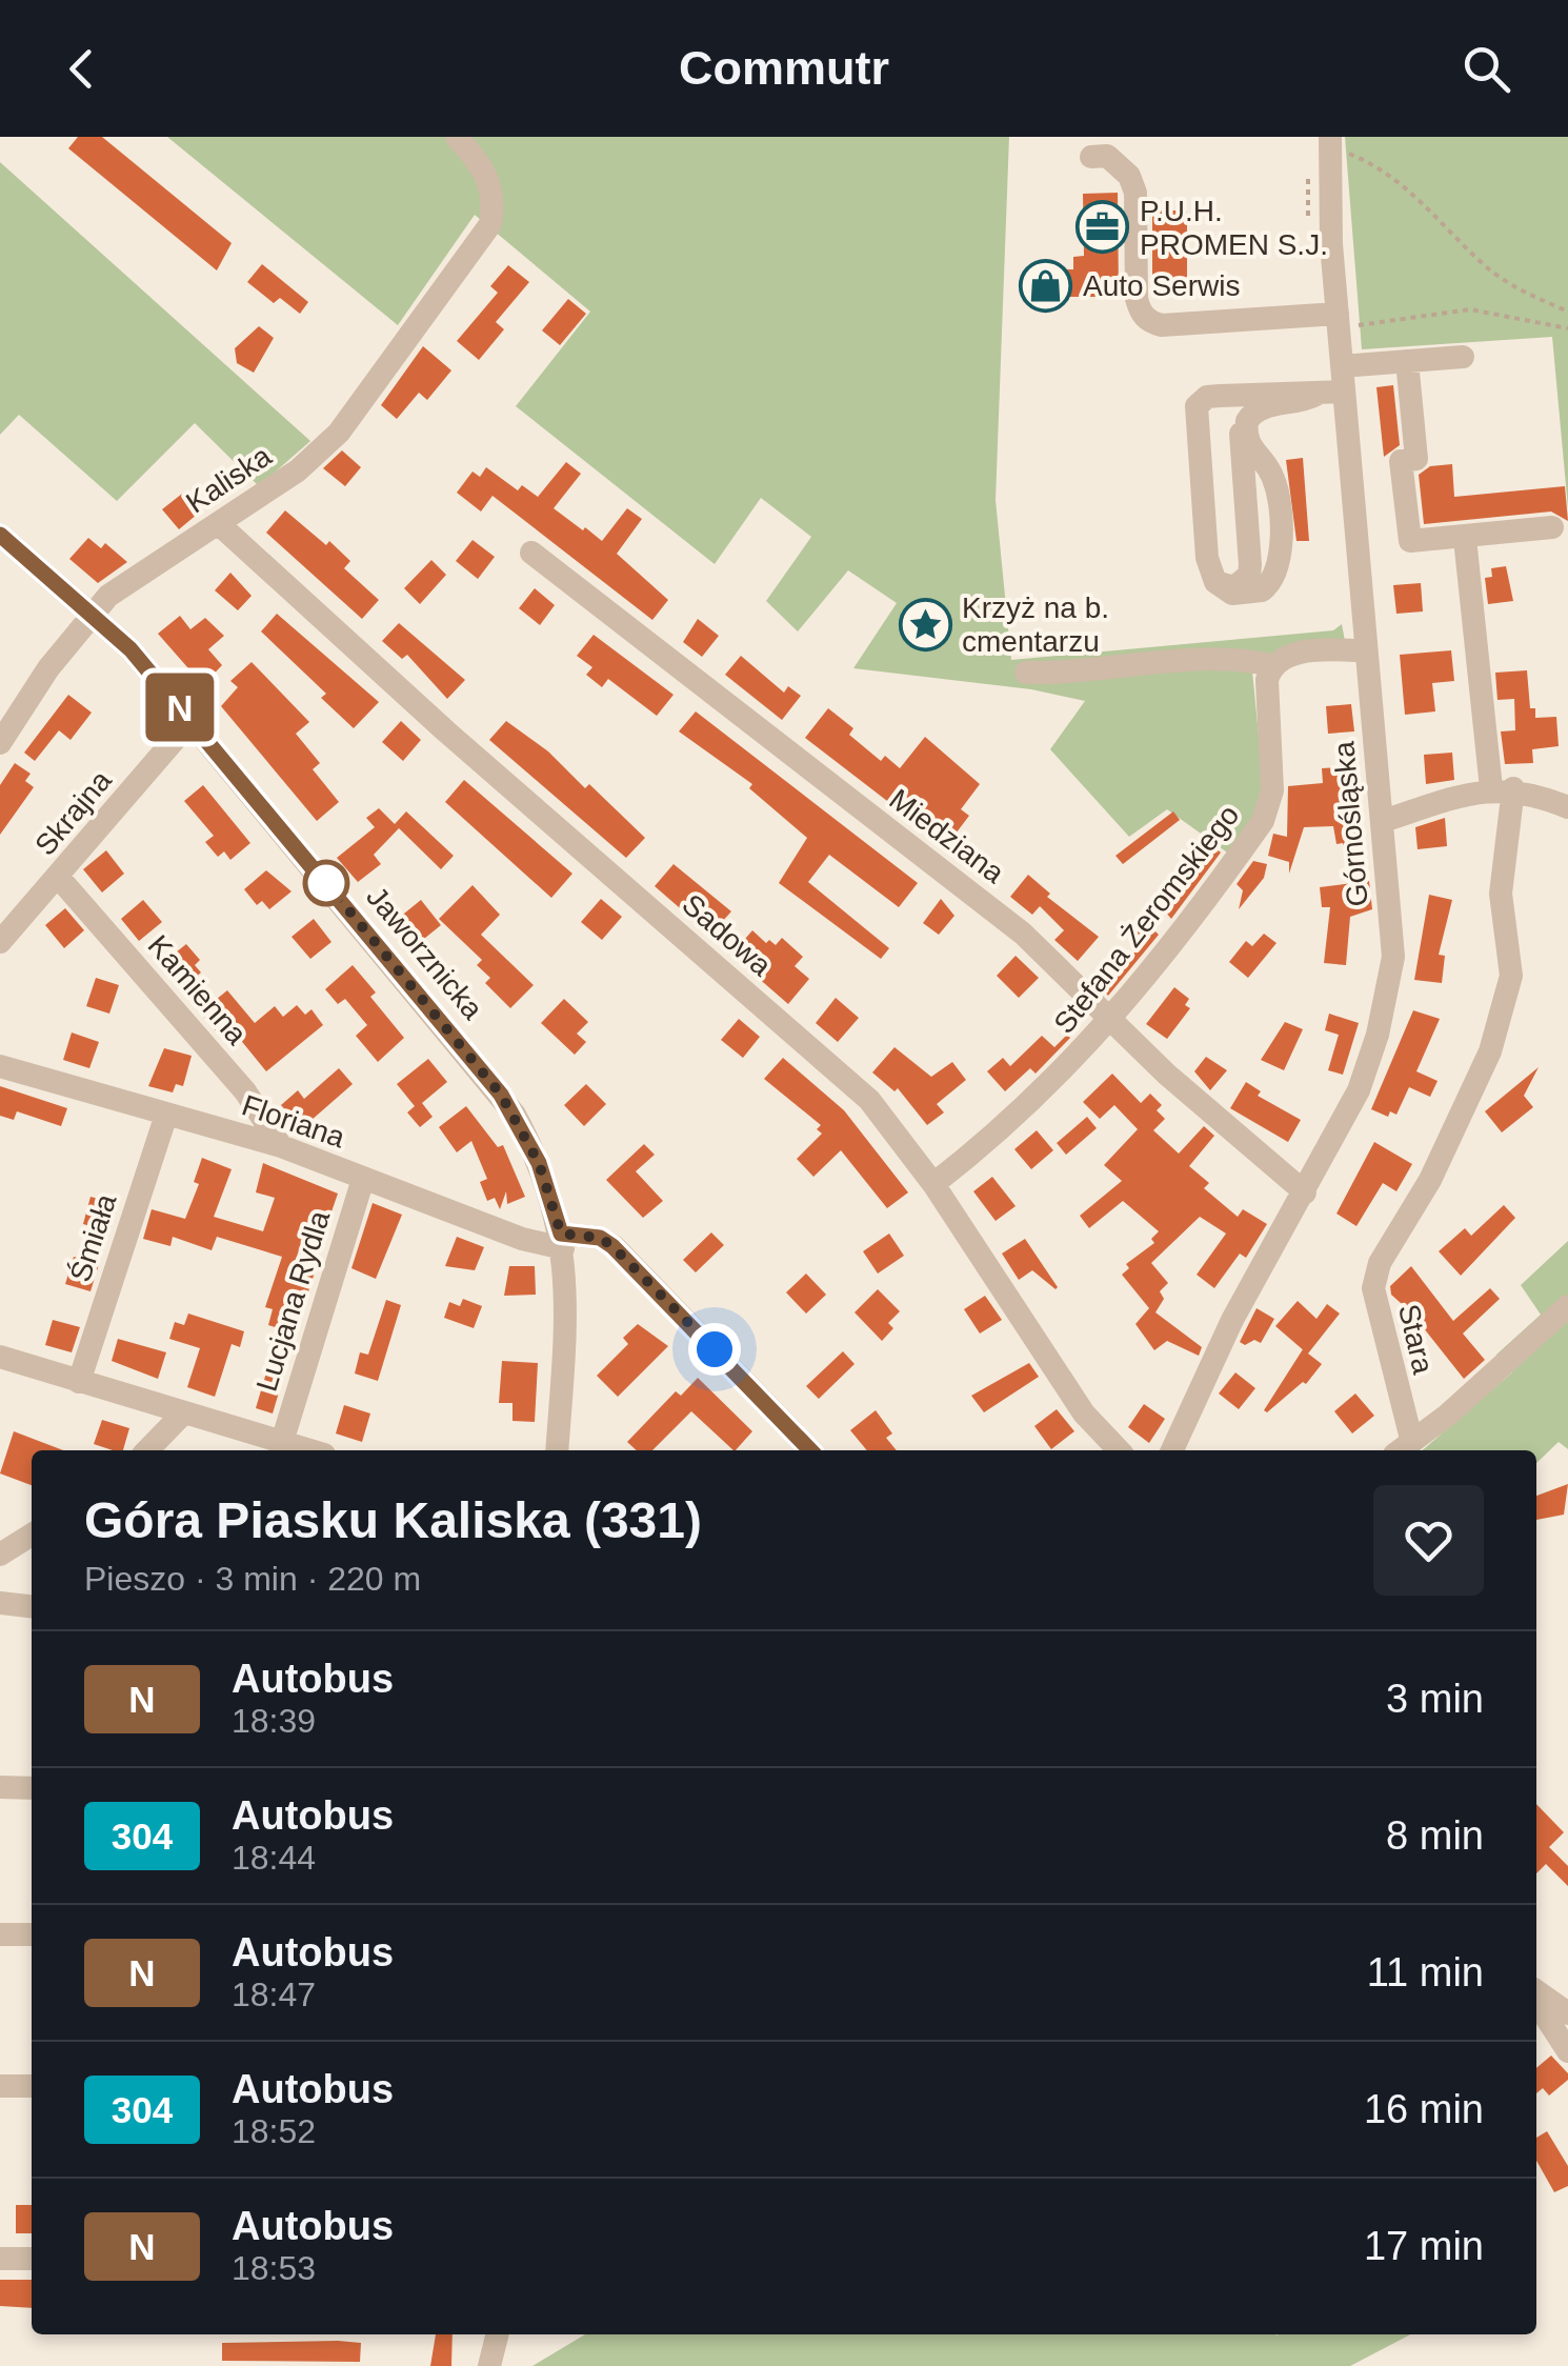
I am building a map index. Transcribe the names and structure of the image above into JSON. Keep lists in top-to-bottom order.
{
  "streets": {
    "street": [
      "Kaliska",
      "Skrajna",
      "Górnośląska",
      "Miedziana",
      "Stefana Żeromskiego",
      "Sadowa",
      "Jaworznicka",
      "Kamienna",
      "Floriana",
      "Śmiała",
      "Lucjana Rydla",
      "Stara"
    ]
  },
  "crossings": [
    ["Kaliska", "Sadowa"],
    ["Kaliska", "Jaworznicka"],
    ["Skrajna", "Jaworznicka"],
    ["Skrajna", "Kamienna"],
    ["Górnośląska", "Miedziana"],
    ["Miedziana", "Stefana Żeromskiego"],
    ["Stefana Żeromskiego", "Sadowa"],
    ["Jaworznicka", "Floriana"],
    ["Kamienna", "Floriana"],
    ["Floriana", "Śmiała"],
    ["Floriana", "Lucjana Rydla"]
  ],
  "places": {
    "office": ["P.U.H. PROMEN S.J."],
    "shop": ["Auto Serwis"],
    "place": ["Krzyż na b. cmentarzu"]
  },
  "lines": ["bus line N"],
  "page": {
    "header": "Commutr",
    "on_map": "N",
    "heading": ["Góra Piasku Kaliska (331)", "Pieszo · 3 min · 220 m"],
    "list": [
      {
        "mark": "N",
        "name": "Autobus",
        "note": "18:39",
        "value": "3 min"
      },
      {
        "mark": "304",
        "name": "Autobus",
        "note": "18:44",
        "value": "8 min"
      },
      {
        "mark": "N",
        "name": "Autobus",
        "note": "18:47",
        "value": "11 min"
      },
      {
        "mark": "304",
        "name": "Autobus",
        "note": "18:52",
        "value": "16 min"
      },
      {
        "mark": "N",
        "name": "Autobus",
        "note": "18:53",
        "value": "17 min"
      }
    ]
  }
}
